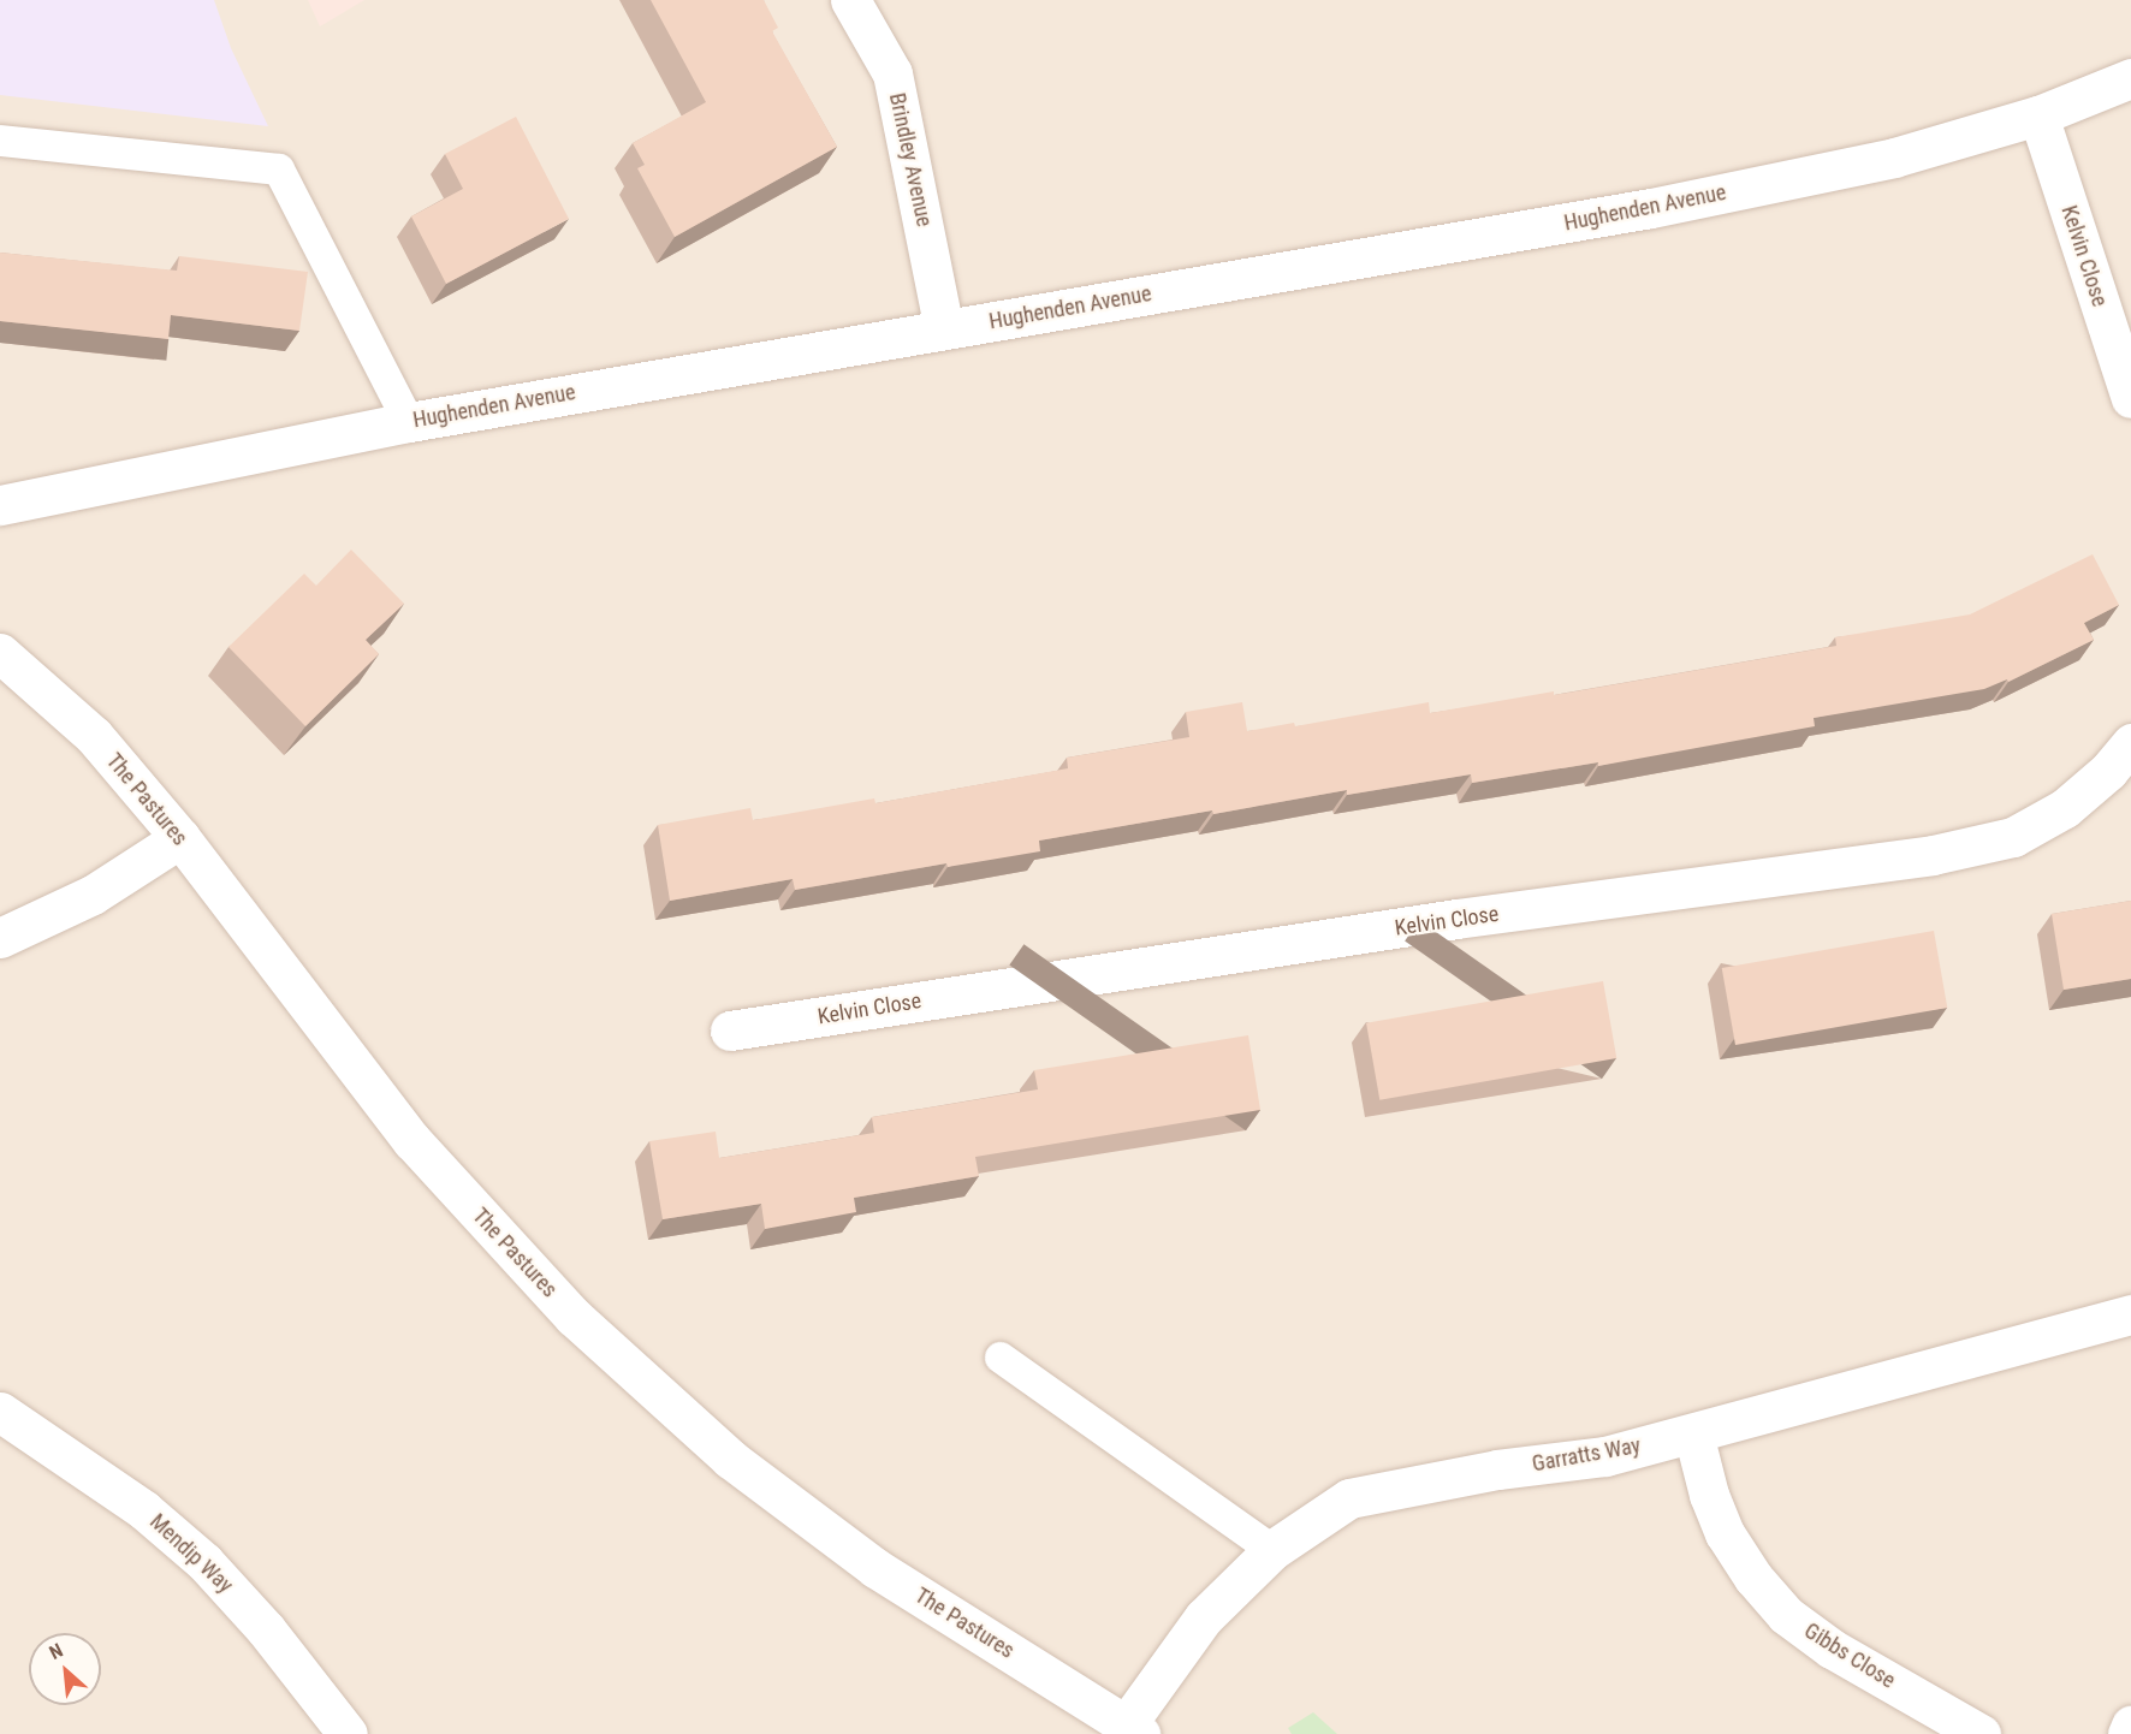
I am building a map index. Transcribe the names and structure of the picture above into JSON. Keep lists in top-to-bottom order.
{
  "streets": {
    "street": [
      "Brindley Avenue",
      "Hughenden Avenue",
      "Kelvin Close",
      "The Pastures",
      "Garratts Way",
      "Mendip Way",
      "Gibbs Close"
    ]
  },
  "crossings": [
    ["Brindley Avenue", "Hughenden Avenue"],
    ["Hughenden Avenue", "Kelvin Close"],
    ["The Pastures", "Garratts Way"],
    ["Garratts Way", "Gibbs Close"]
  ],
  "north": "top left"
}
